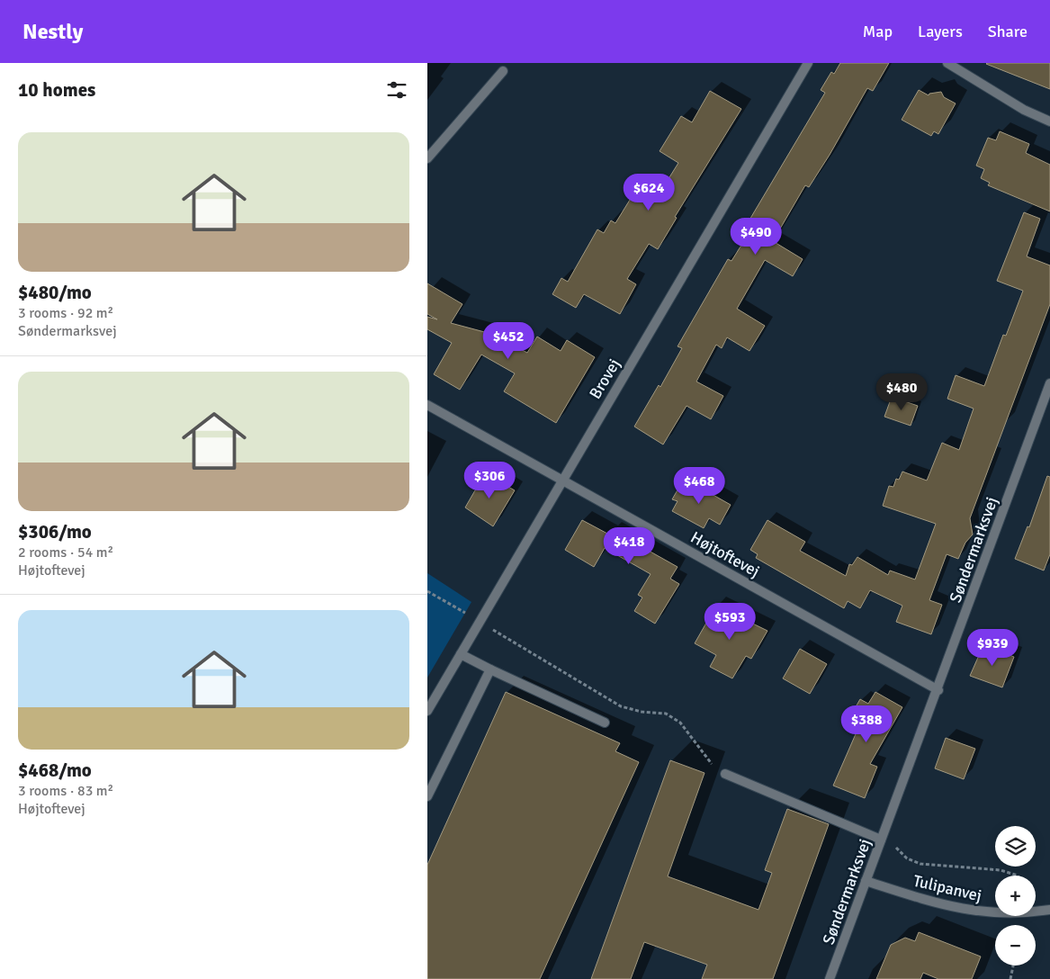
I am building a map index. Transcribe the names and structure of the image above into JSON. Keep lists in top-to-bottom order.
{
  "streets": {
    "street": [
      "Brovej",
      "Søndermarksvej",
      "Højtoftevej",
      "Tulipanvej"
    ]
  },
  "crossings": [
    ["Brovej", "Højtoftevej"],
    ["Søndermarksvej", "Højtoftevej"],
    ["Søndermarksvej", "Tulipanvej"]
  ],
  "page": {
    "header": "Nestly",
    "nav": ["Map", "Layers", "Share"],
    "heading": "10 homes",
    "list": [
      {
        "name": "$480/mo",
        "note": "3 rooms · 92 m² · Søndermarksvej"
      },
      {
        "name": "$306/mo",
        "note": "2 rooms · 54 m² · Højtoftevej"
      },
      {
        "name": "$468/mo",
        "note": "3 rooms · 83 m² · Højtoftevej"
      }
    ],
    "price": [
      "$624",
      "$490",
      "$452",
      "$480",
      "$306",
      "$468",
      "$418",
      "$593",
      "$939",
      "$388"
    ],
    "map_buttons": ["+", "−"]
  }
}
